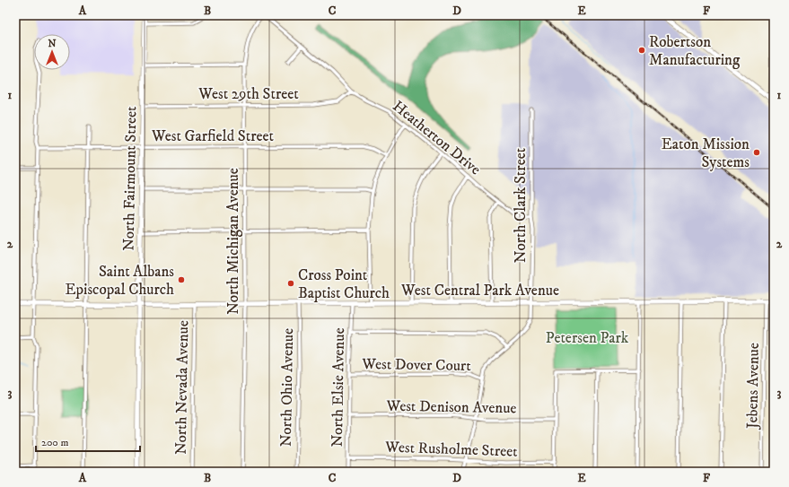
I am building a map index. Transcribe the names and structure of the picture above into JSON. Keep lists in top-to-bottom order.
{
  "streets": {
    "street": [
      "West 29th Street",
      "West Garfield Street",
      "Heatherton Drive",
      "North Fairmount Street",
      "North Clark Street",
      "North Michigan Avenue",
      "West Central Park Avenue",
      "West Dover Court",
      "Jebens Avenue",
      "North Nevada Avenue",
      "North Ohio Avenue",
      "North Elsie Avenue",
      "West Denison Avenue",
      "West Rusholme Street"
    ]
  },
  "crossings": [
    ["West 29th Street", "Heatherton Drive"],
    ["West 29th Street", "North Fairmount Street"],
    ["West 29th Street", "North Michigan Avenue"],
    ["West Garfield Street", "North Fairmount Street"],
    ["West Garfield Street", "North Michigan Avenue"],
    ["Heatherton Drive", "North Clark Street"],
    ["Heatherton Drive", "North Michigan Avenue"],
    ["North Fairmount Street", "West Central Park Avenue"],
    ["North Clark Street", "West Central Park Avenue"],
    ["North Clark Street", "West Dover Court"],
    ["North Clark Street", "West Denison Avenue"],
    ["North Clark Street", "West Rusholme Street"],
    ["North Michigan Avenue", "West Central Park Avenue"],
    ["West Central Park Avenue", "Jebens Avenue"],
    ["West Central Park Avenue", "North Nevada Avenue"],
    ["West Central Park Avenue", "North Ohio Avenue"],
    ["West Central Park Avenue", "North Elsie Avenue"],
    ["West Dover Court", "North Elsie Avenue"],
    ["North Elsie Avenue", "West Denison Avenue"],
    ["North Elsie Avenue", "West Rusholme Street"]
  ],
  "parks": ["Petersen Park"],
  "places": [
    "Robertson Manufacturing",
    "Eaton Mission Systems",
    "Saint Albans Episcopal Church",
    "Cross Point Baptist Church"
  ],
  "scale_bar": "200 m",
  "north": "top",
  "grid": {
    "columns": [
      "A",
      "B",
      "C",
      "D",
      "E",
      "F"
    ],
    "rows": ["1", "2", "3"]
  }
}
